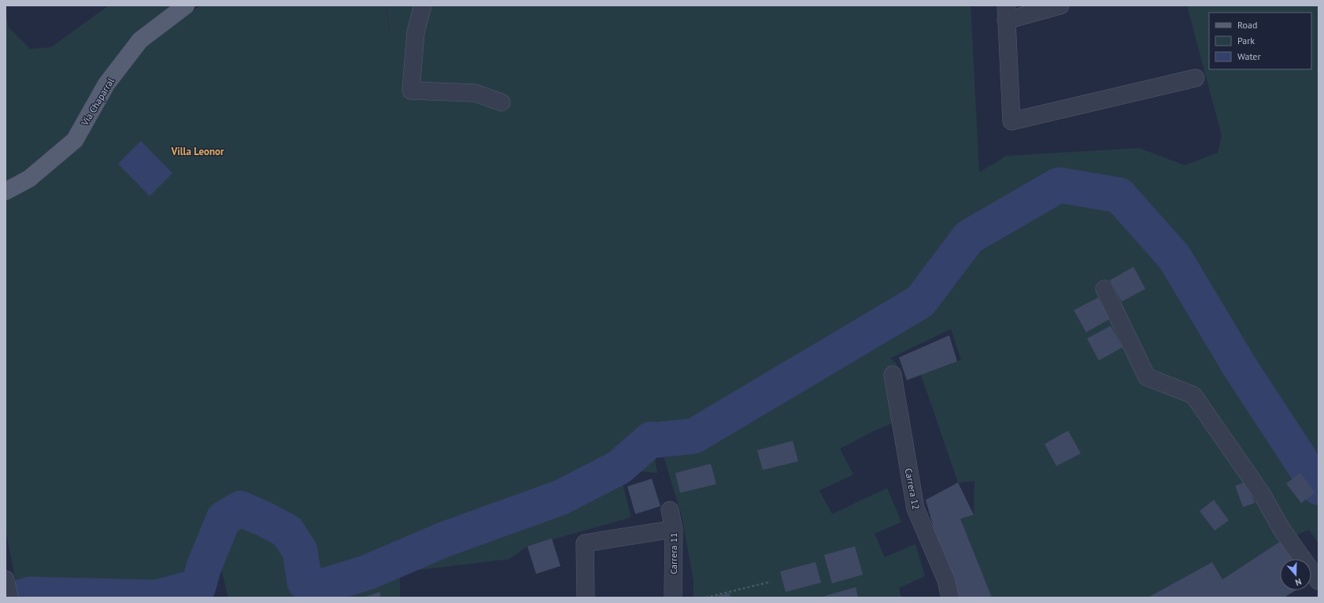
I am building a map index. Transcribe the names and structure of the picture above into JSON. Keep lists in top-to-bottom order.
{
  "streets": {
    "main road": ["Vía Chaparral"],
    "street": ["Carrera 12", "Carrera 11"]
  },
  "districts": ["Villa Leonor"],
  "legend": ["Road", "Park", "Water"],
  "north": "bottom"
}
